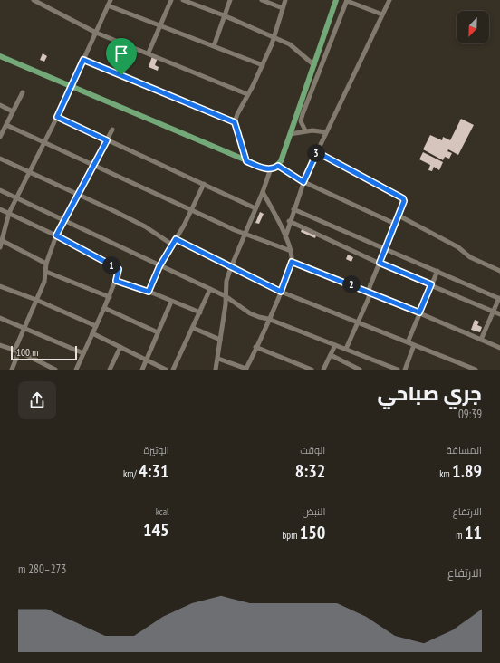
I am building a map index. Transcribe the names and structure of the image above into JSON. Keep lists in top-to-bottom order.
{
  "scale_bar": "100 m",
  "north": "bottom left",
  "page": {
    "pins": ["3", "1", "2"],
    "scale": "100 m",
    "heading": ["جري صباحي", "09:39"],
    "stats": [
      ["المسافة", "1.89 km"],
      ["الوقت", "8:32"],
      ["الوتيرة", "4:31 /km"],
      ["الارتفاع", "11 m"],
      ["النبض", "150 bpm"],
      ["kcal", "145"]
    ],
    "chart": ["الارتفاع", "273–280 m"]
  }
}
